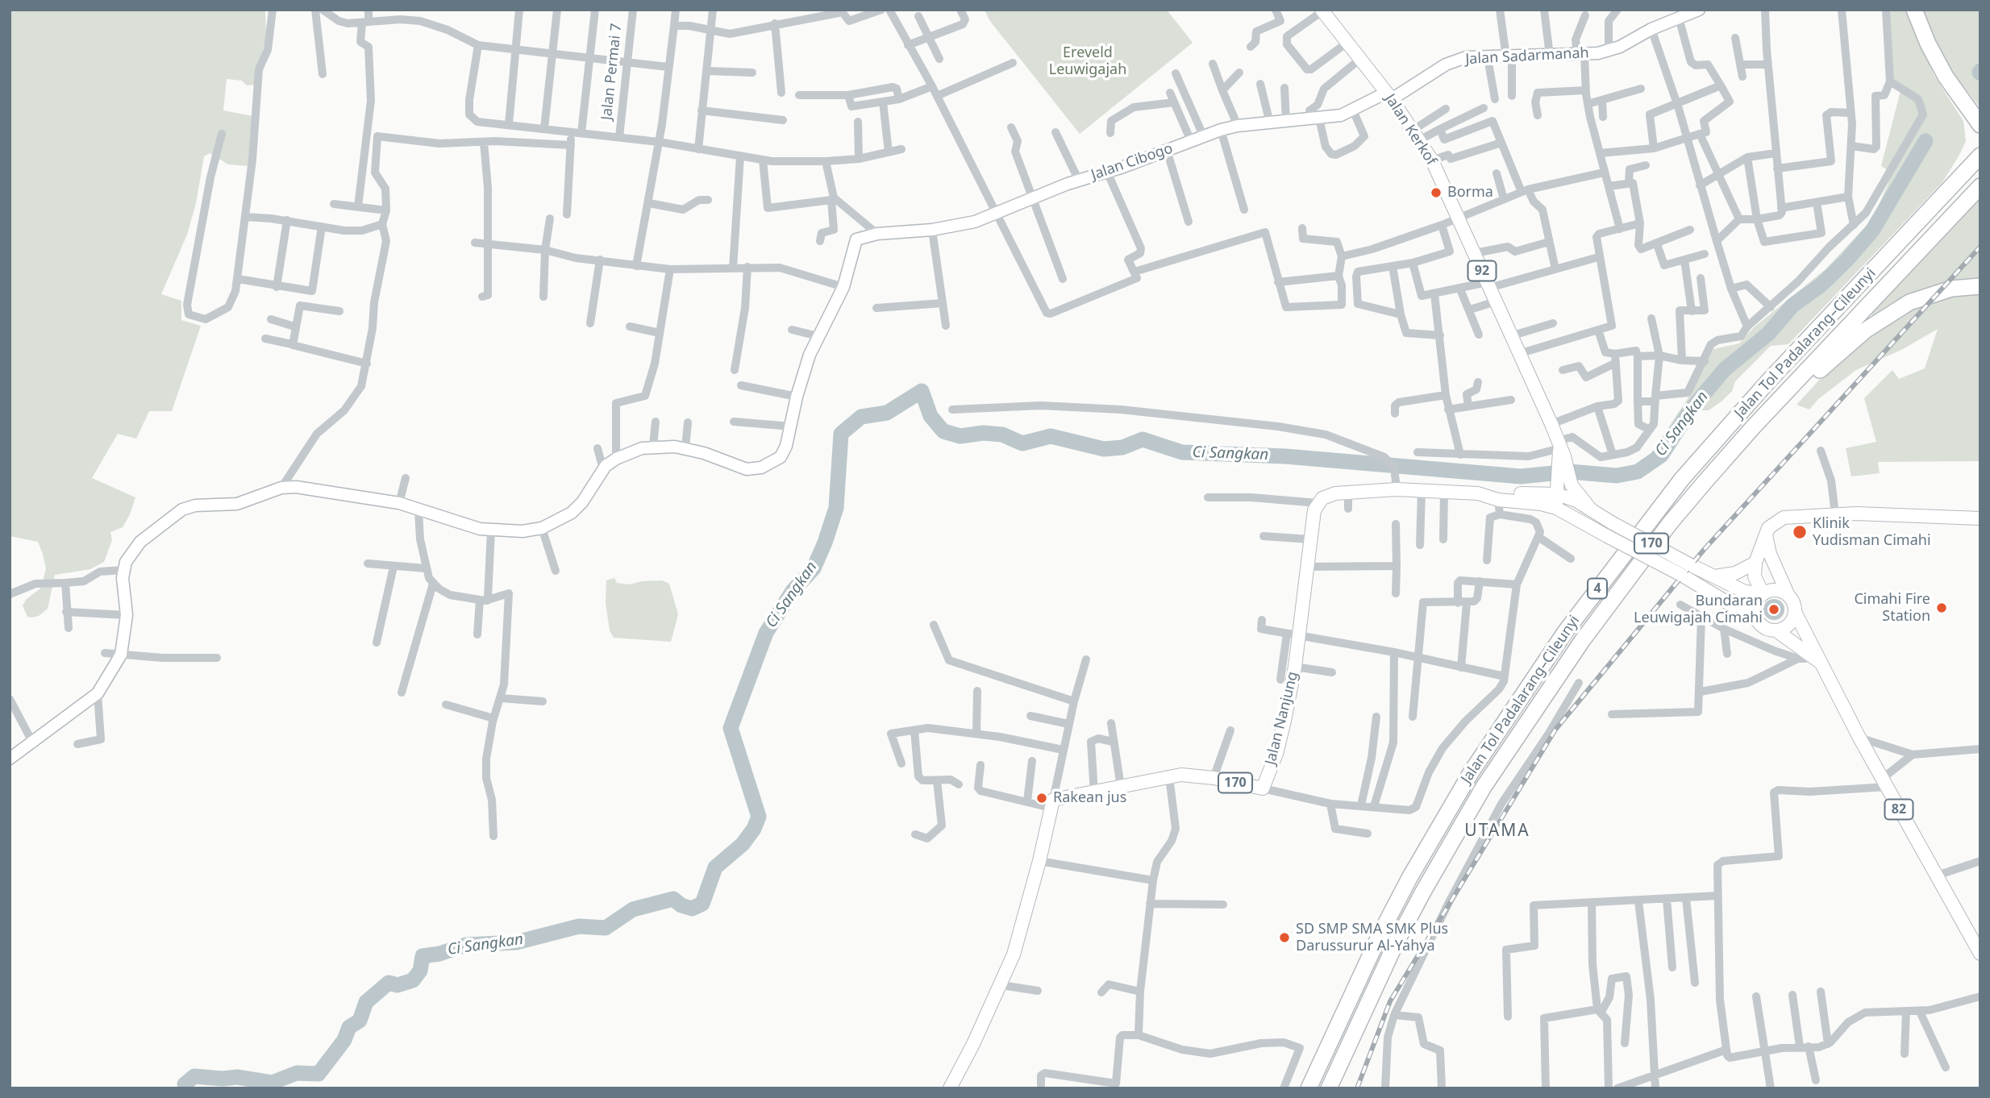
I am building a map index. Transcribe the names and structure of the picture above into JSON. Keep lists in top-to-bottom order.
{
  "streets": {
    "highway": ["Jalan Tol Padalarang–Cileunyi", "4"],
    "main road": [
      "Jalan Kerkof",
      "92",
      "170",
      "Jalan Nanjung",
      "82"
    ],
    "street": ["Jalan Sadarmanah", "Jalan Permai 7", "Jalan Cibogo"]
  },
  "crossings": [
    ["Jalan Sadarmanah", "Jalan Kerkof"],
    ["Jalan Sadarmanah", "Jalan Cibogo"],
    ["Jalan Kerkof", "Jalan Cibogo"],
    ["Jalan Kerkof", "170"],
    ["170", "Jalan Nanjung"],
    ["170", "82"]
  ],
  "districts": ["UTAMA"],
  "water": ["Ci Sangkan"],
  "parks": ["Ereveld Leuwigajah"],
  "places": [
    "Borma",
    "Klinik Yudisman Cimahi",
    "Cimahi Fire Station",
    "Bundaran Leuwigajah Cimahi",
    "Rakean jus",
    "SD SMP SMA SMK Plus Darussurur Al-Yahya"
  ]
}
